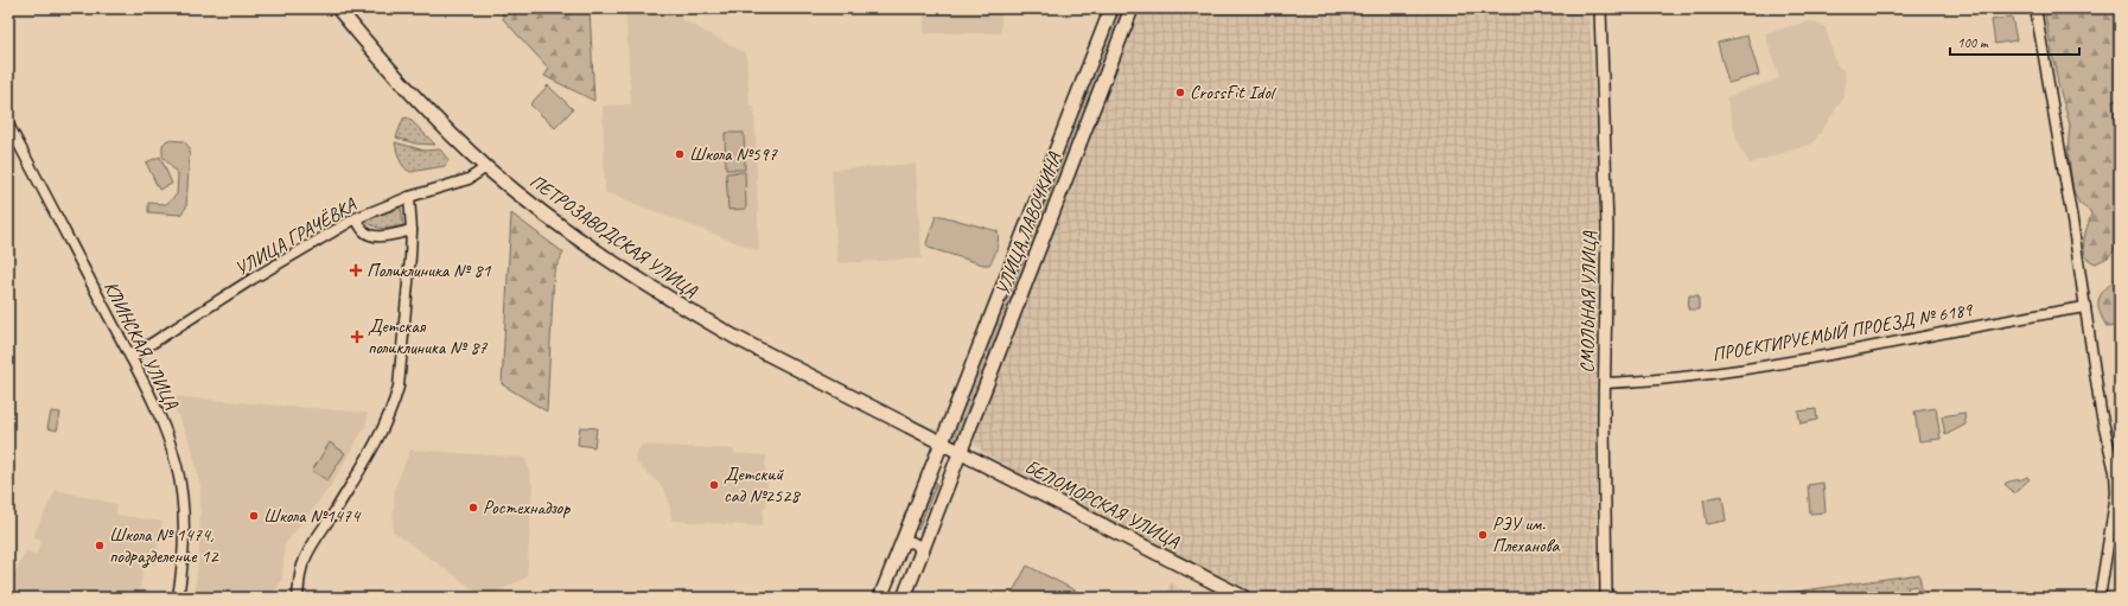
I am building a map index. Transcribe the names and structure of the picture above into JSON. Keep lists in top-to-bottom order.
{
  "streets": {
    "main road": ["УЛИЦА ЛАВОЧКИНА", "ПЕТРОЗАВОДСКАЯ УЛИЦА", "БЕЛОМОРСКАЯ УЛИЦА"],
    "street": [
      "УЛИЦА ГРАЧЁВКА",
      "СМОЛЬНАЯ УЛИЦА",
      "ПРОЕКТИРУЕМЫЙ ПРОЕЗД № 6189",
      "КЛИНСКАЯ УЛИЦА"
    ]
  },
  "crossings": [
    ["УЛИЦА ЛАВОЧКИНА", "ПЕТРОЗАВОДСКАЯ УЛИЦА"],
    ["УЛИЦА ЛАВОЧКИНА", "БЕЛОМОРСКАЯ УЛИЦА"],
    ["ПЕТРОЗАВОДСКАЯ УЛИЦА", "УЛИЦА ГРАЧЁВКА"],
    ["ПЕТРОЗАВОДСКАЯ УЛИЦА", "БЕЛОМОРСКАЯ УЛИЦА"],
    ["УЛИЦА ГРАЧЁВКА", "КЛИНСКАЯ УЛИЦА"],
    ["СМОЛЬНАЯ УЛИЦА", "ПРОЕКТИРУЕМЫЙ ПРОЕЗД № 6189"]
  ],
  "places": {
    "other": [
      "CrossFit Idol",
      "Школа №597",
      "Детский сад №2528",
      "Ростехнадзор",
      "Школа №1474",
      "РЭУ им. Плеханова",
      "Школа № 1474, подразделение 12"
    ],
    "health": ["Поликлиника № 81", "Детская поликлиника № 87"]
  },
  "scale_bar": "100 m"
}
